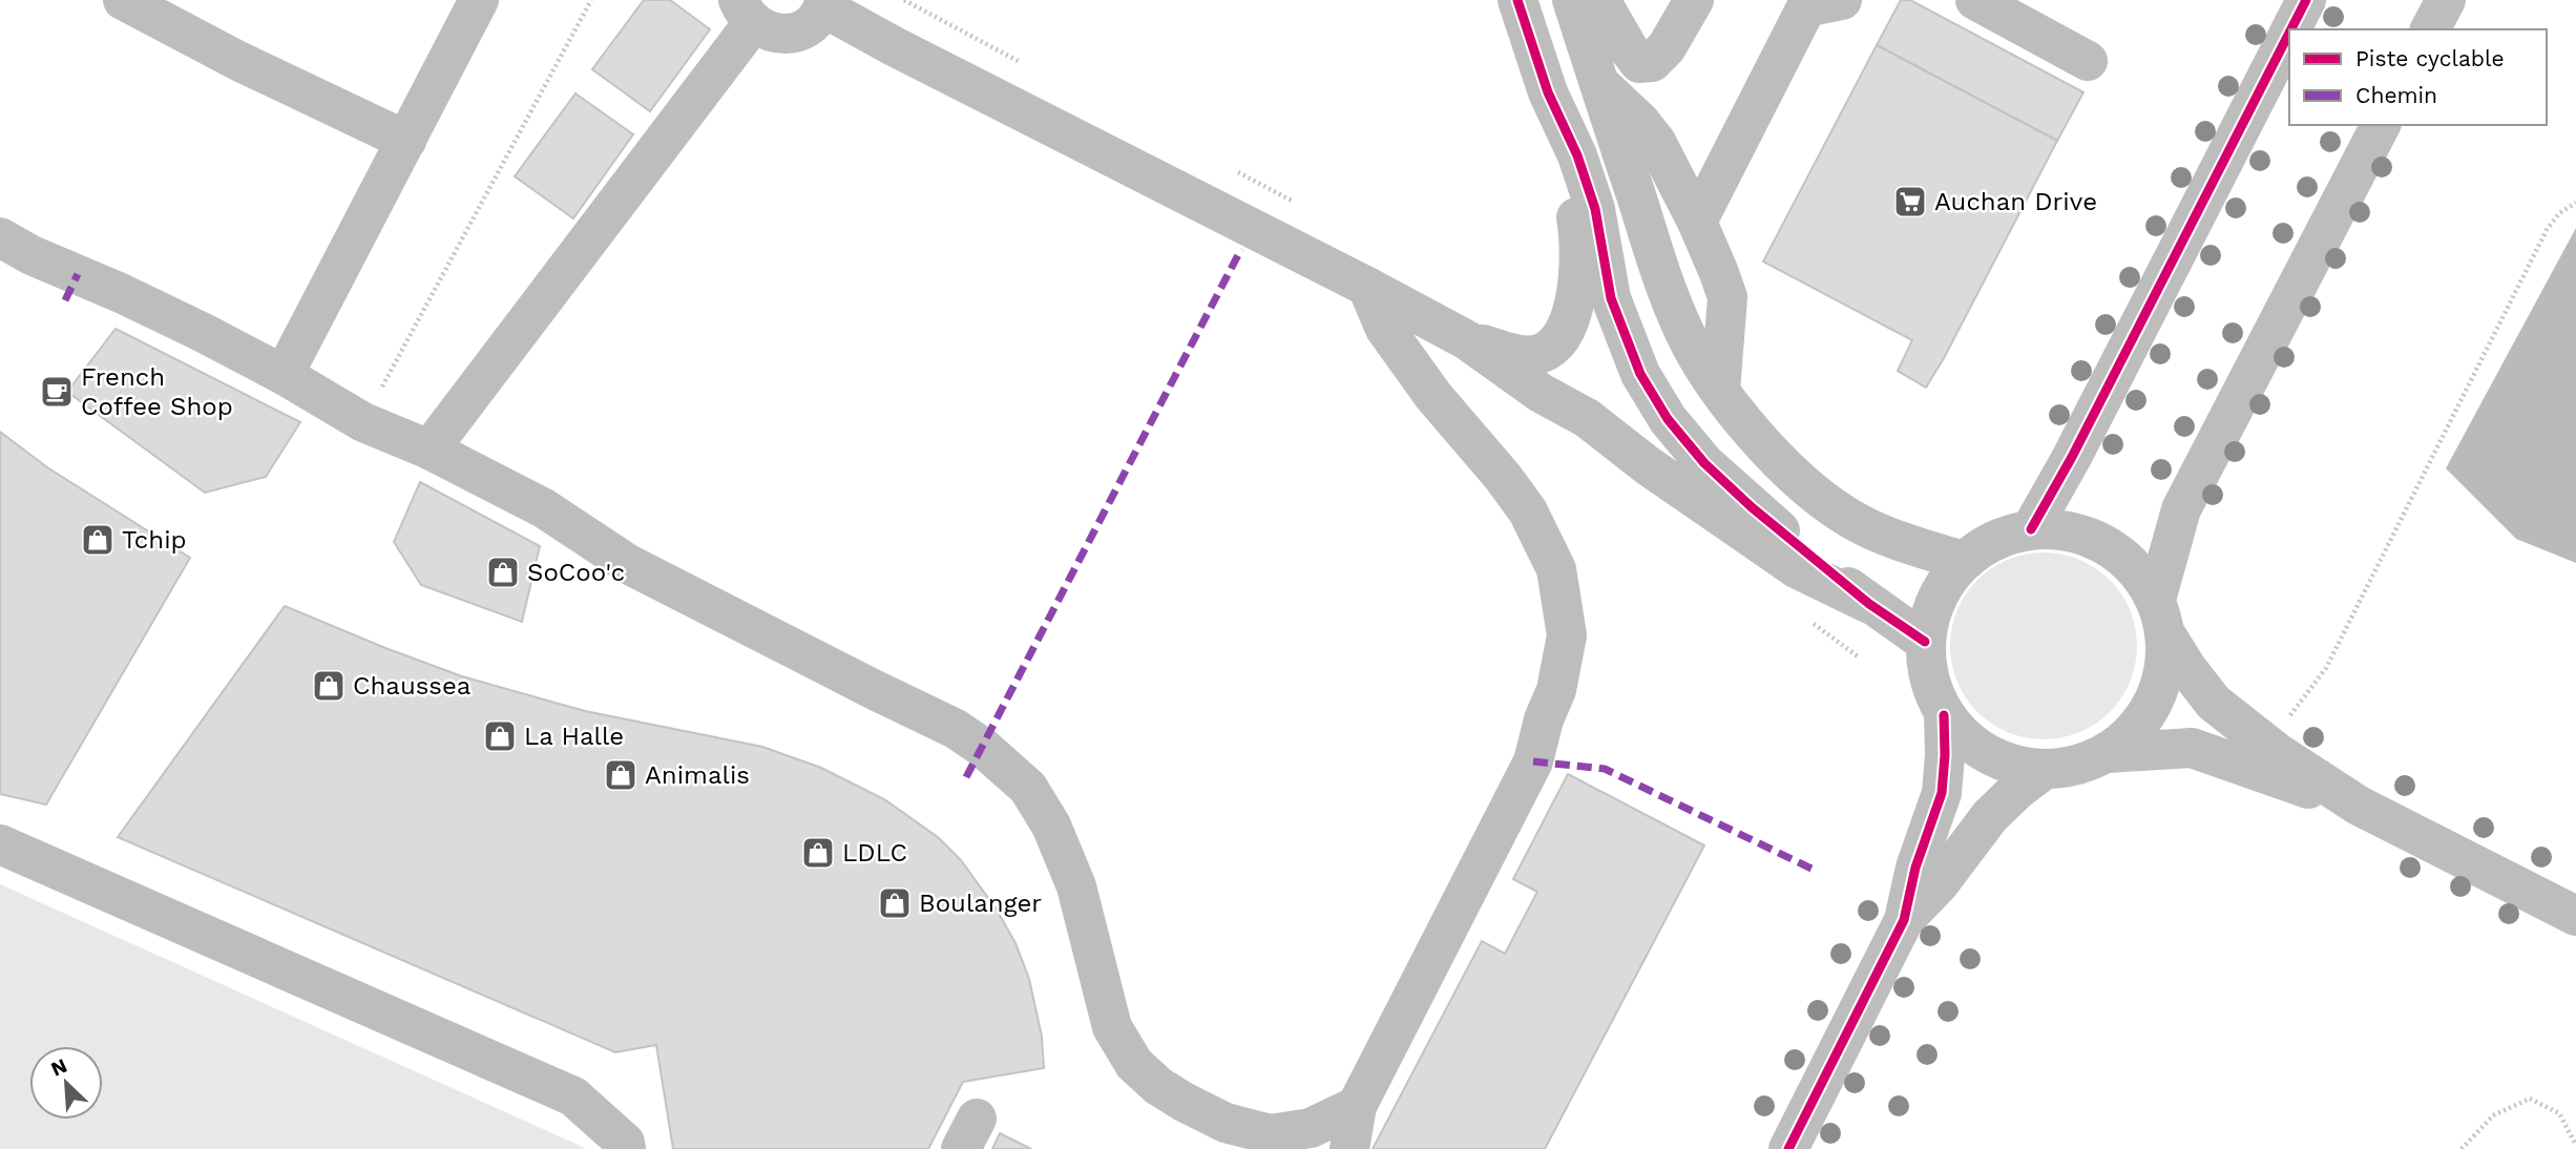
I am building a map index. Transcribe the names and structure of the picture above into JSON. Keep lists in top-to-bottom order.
{
  "places": {
    "supermarket": ["Auchan Drive"],
    "cafe": ["French Coffee Shop"],
    "shop": [
      "Tchip",
      "SoCoo'c",
      "Chaussea",
      "La Halle",
      "Animalis",
      "LDLC",
      "Boulanger"
    ]
  },
  "legend": ["Piste cyclable", "Chemin"],
  "north": "top left"
}
